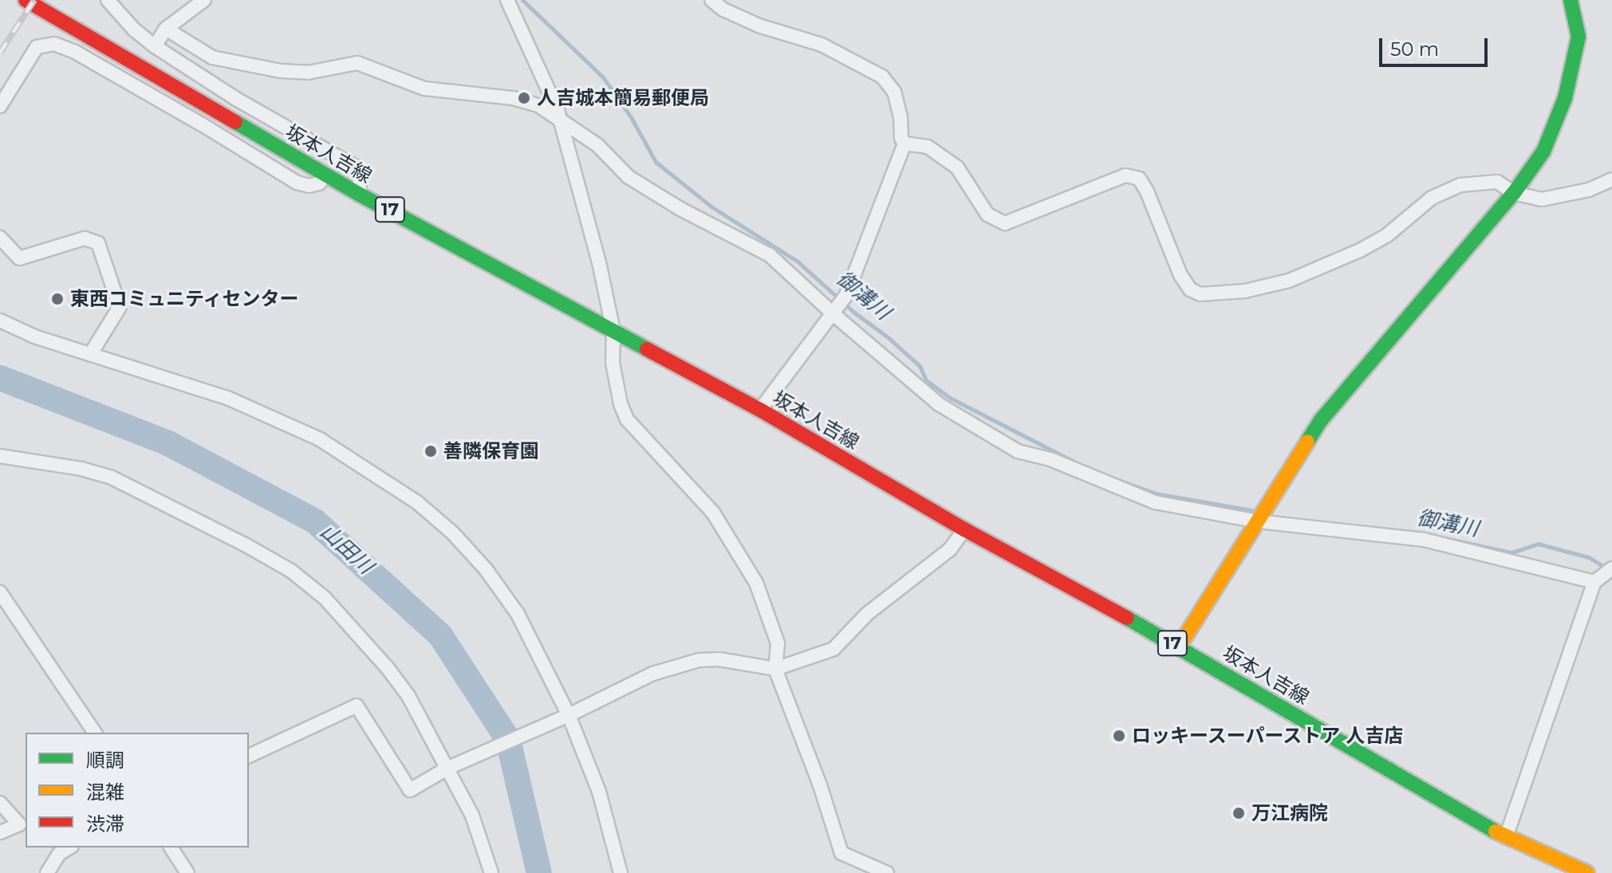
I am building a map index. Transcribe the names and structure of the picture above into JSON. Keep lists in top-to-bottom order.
{
  "streets": {
    "main road": ["坂本人吉線", "17"]
  },
  "water": ["御溝川", "山田川"],
  "places": [
    "人吉城本簡易郵便局",
    "東西コミュニティセンター",
    "善隣保育園",
    "ロッキースーパーストア 人吉店",
    "万江病院"
  ],
  "legend": ["順調", "混雑", "渋滞"],
  "scale_bar": "50 m"
}
